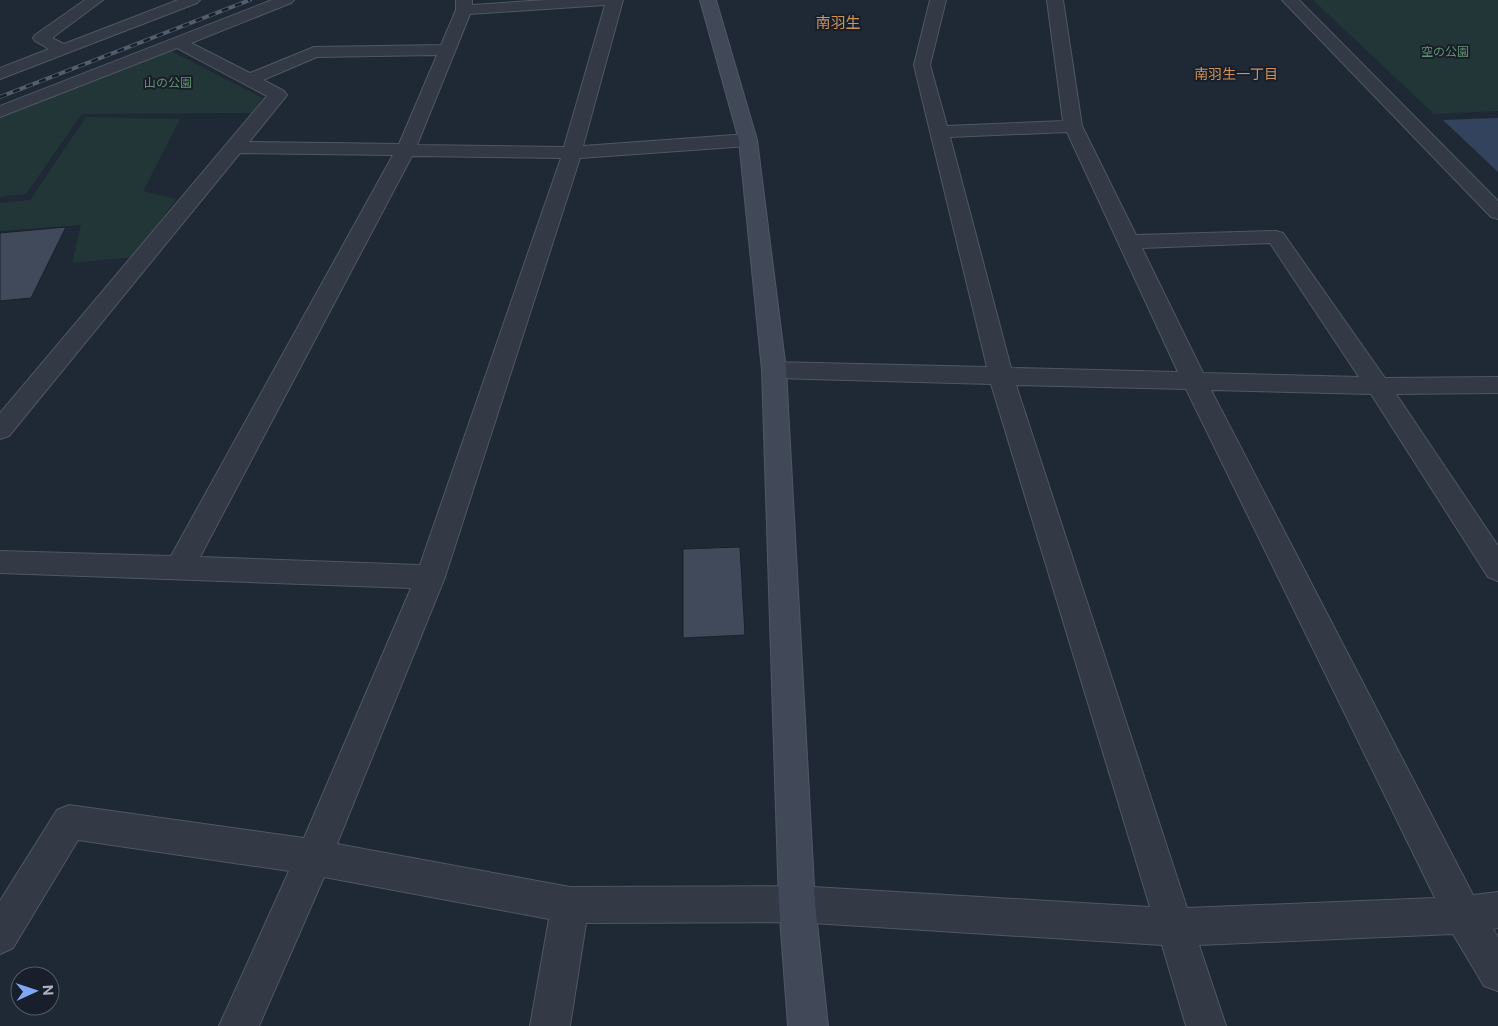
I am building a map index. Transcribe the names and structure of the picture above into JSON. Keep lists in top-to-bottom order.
{
  "districts": ["南羽生", "南羽生一丁目"],
  "parks": ["空の公園", "山の公園"],
  "north": "right"
}
